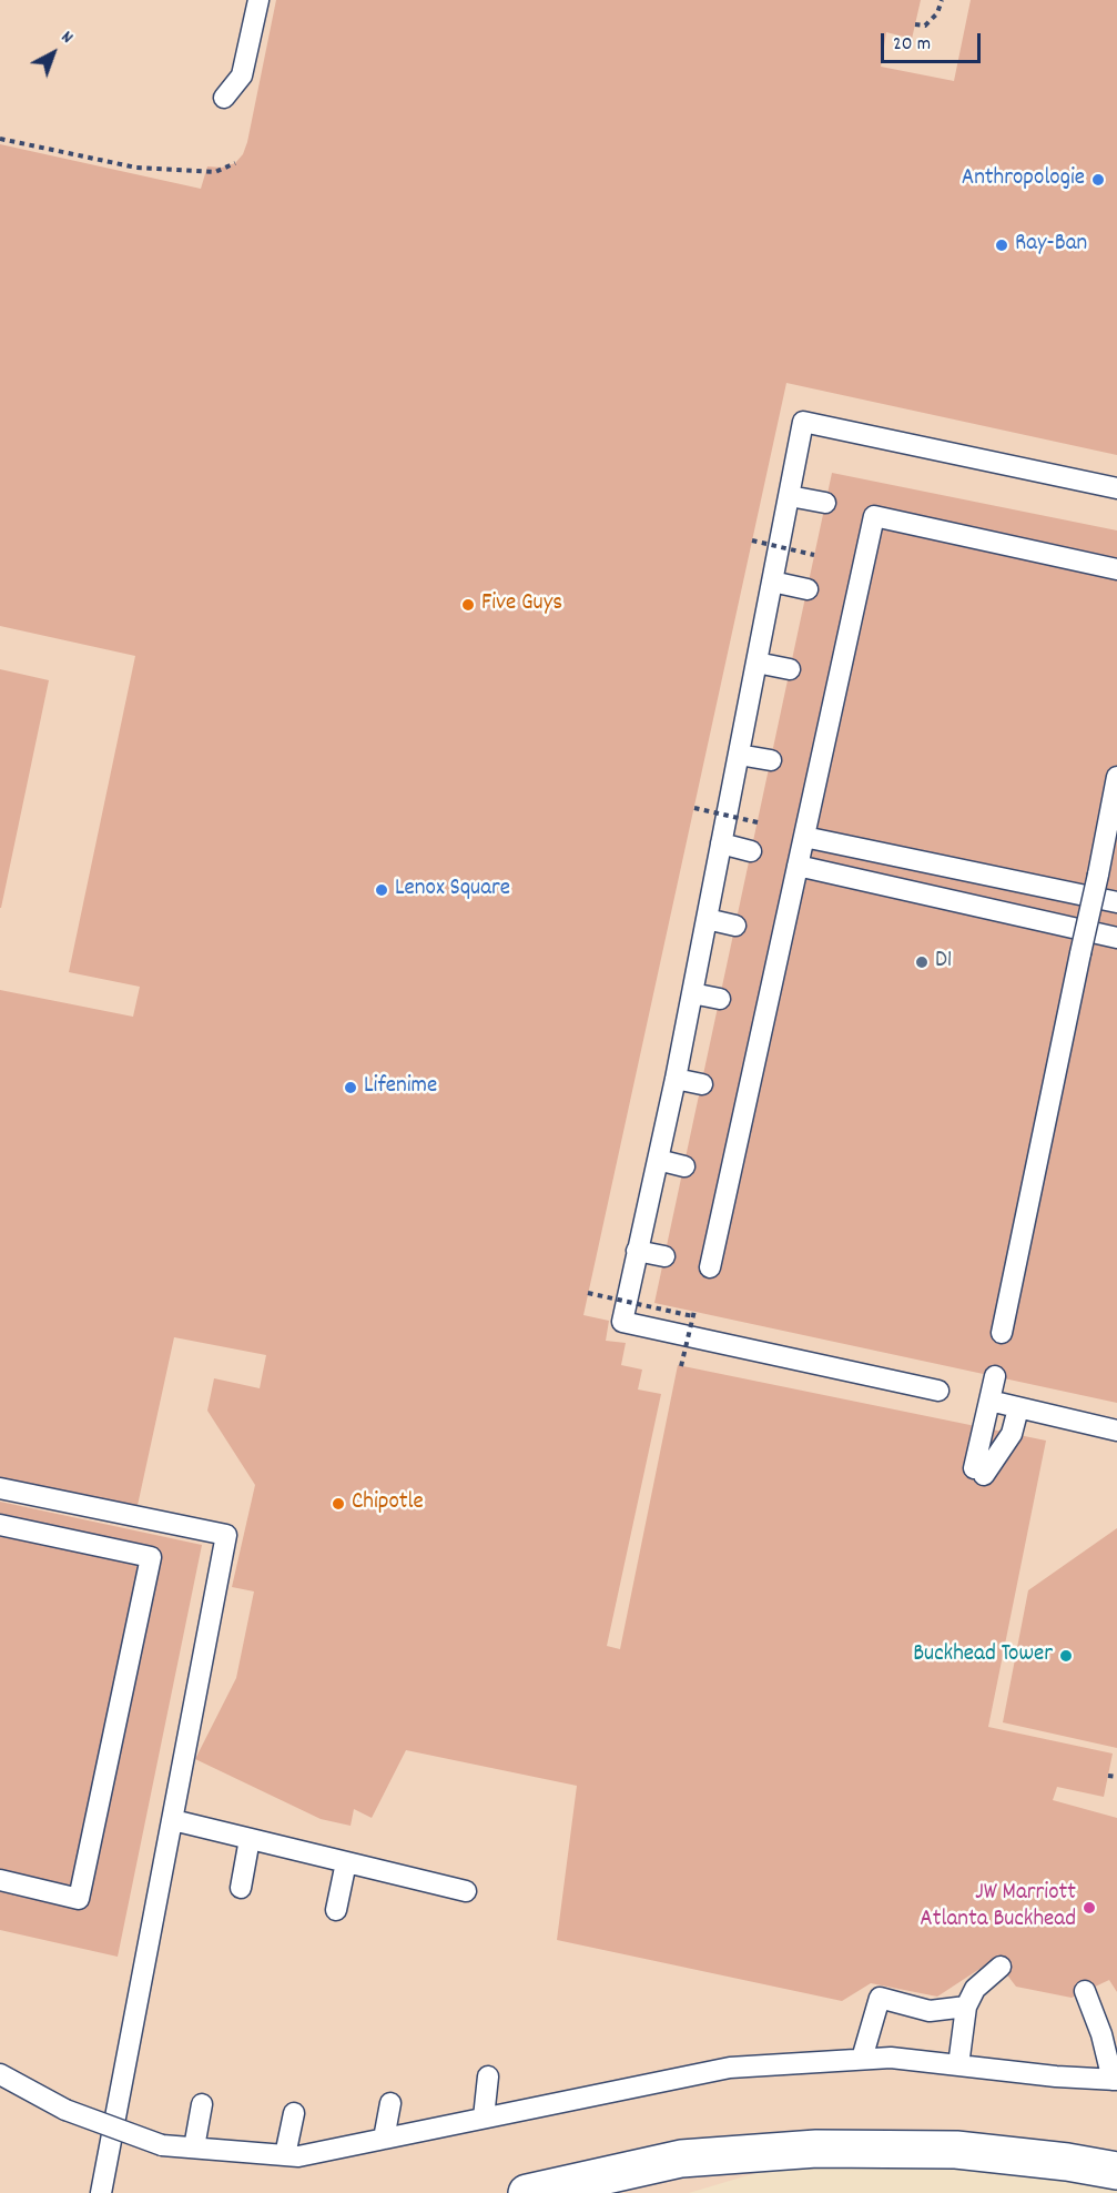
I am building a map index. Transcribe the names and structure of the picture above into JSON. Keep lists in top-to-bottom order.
{
  "places": [
    "Anthropologie",
    "Ray-Ban",
    "Five Guys",
    "Lenox Square",
    "D1",
    "Lifenime",
    "Chipotle",
    "Buckhead Tower",
    "JW Marriott Atlanta Buckhead"
  ],
  "scale_bar": "20 m",
  "north": "top right"
}
